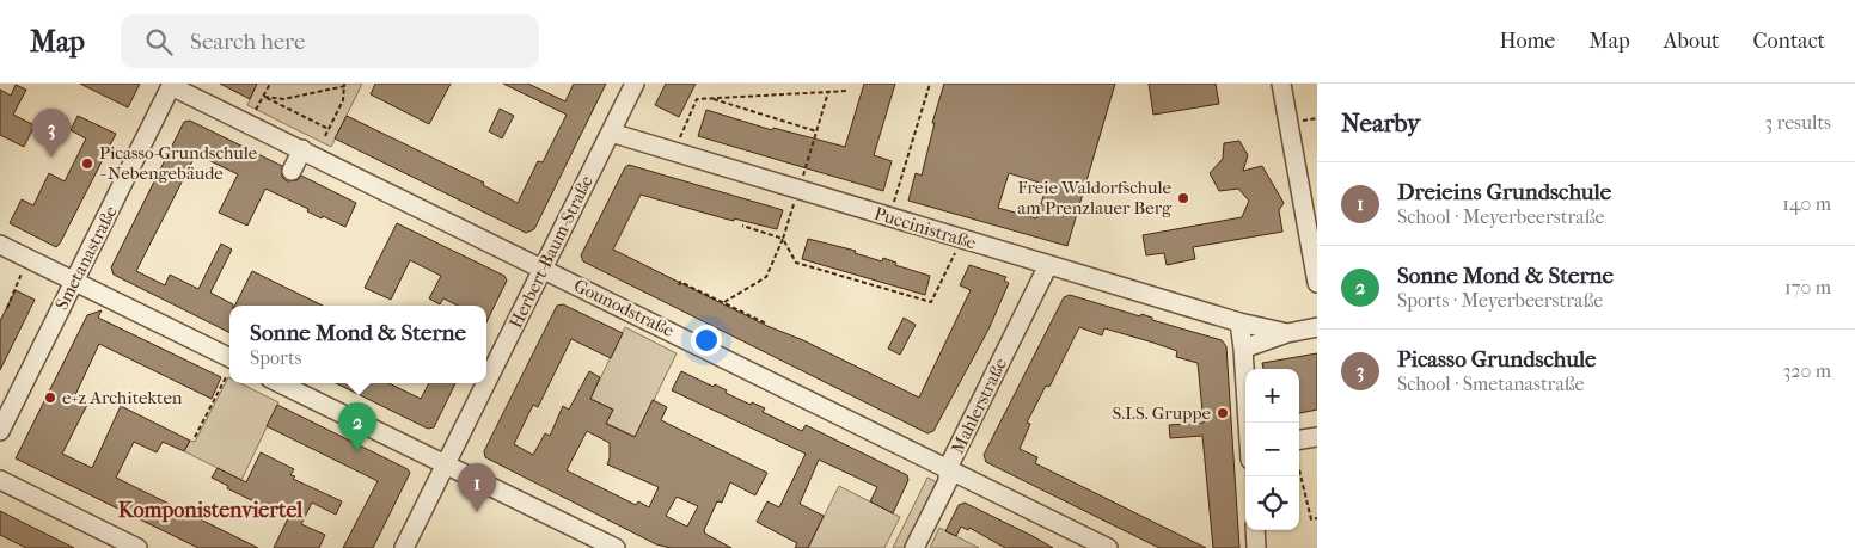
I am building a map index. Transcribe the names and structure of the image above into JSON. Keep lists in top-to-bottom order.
{
  "streets": {
    "street": [
      "Puccinistraße",
      "Herbert-Baum-Straße",
      "Smetanastraße",
      "Gounodstraße",
      "Mahlerstraße"
    ]
  },
  "crossings": [
    ["Puccinistraße", "Herbert-Baum-Straße"],
    ["Puccinistraße", "Mahlerstraße"],
    ["Herbert-Baum-Straße", "Gounodstraße"],
    ["Smetanastraße", "Gounodstraße"],
    ["Gounodstraße", "Mahlerstraße"]
  ],
  "districts": ["Komponistenviertel"],
  "places": [
    "Picasso-Grundschule - Nebengebäude",
    "Freie Waldorfschule am Prenzlauer Berg",
    "e+z Architekten",
    "S.I.S. Gruppe"
  ],
  "page": {
    "header": "Map",
    "search": "Search here",
    "nav": [
      "Home",
      "Map",
      "About",
      "Contact"
    ],
    "heading": ["Nearby", "3 results"],
    "pins": ["3", "2", "1"],
    "list": [
      {
        "mark": "1",
        "name": "Dreieins Grundschule",
        "note": "School · Meyerbeerstraße",
        "value": "140 m"
      },
      {
        "mark": "2",
        "name": "Sonne Mond & Sterne",
        "note": "Sports · Meyerbeerstraße",
        "value": "170 m"
      },
      {
        "mark": "3",
        "name": "Picasso Grundschule",
        "note": "School · Smetanastraße",
        "value": "320 m"
      }
    ],
    "popup": ["Sonne Mond & Sterne", "Sports"],
    "map_buttons": ["+", "−"]
  }
}
